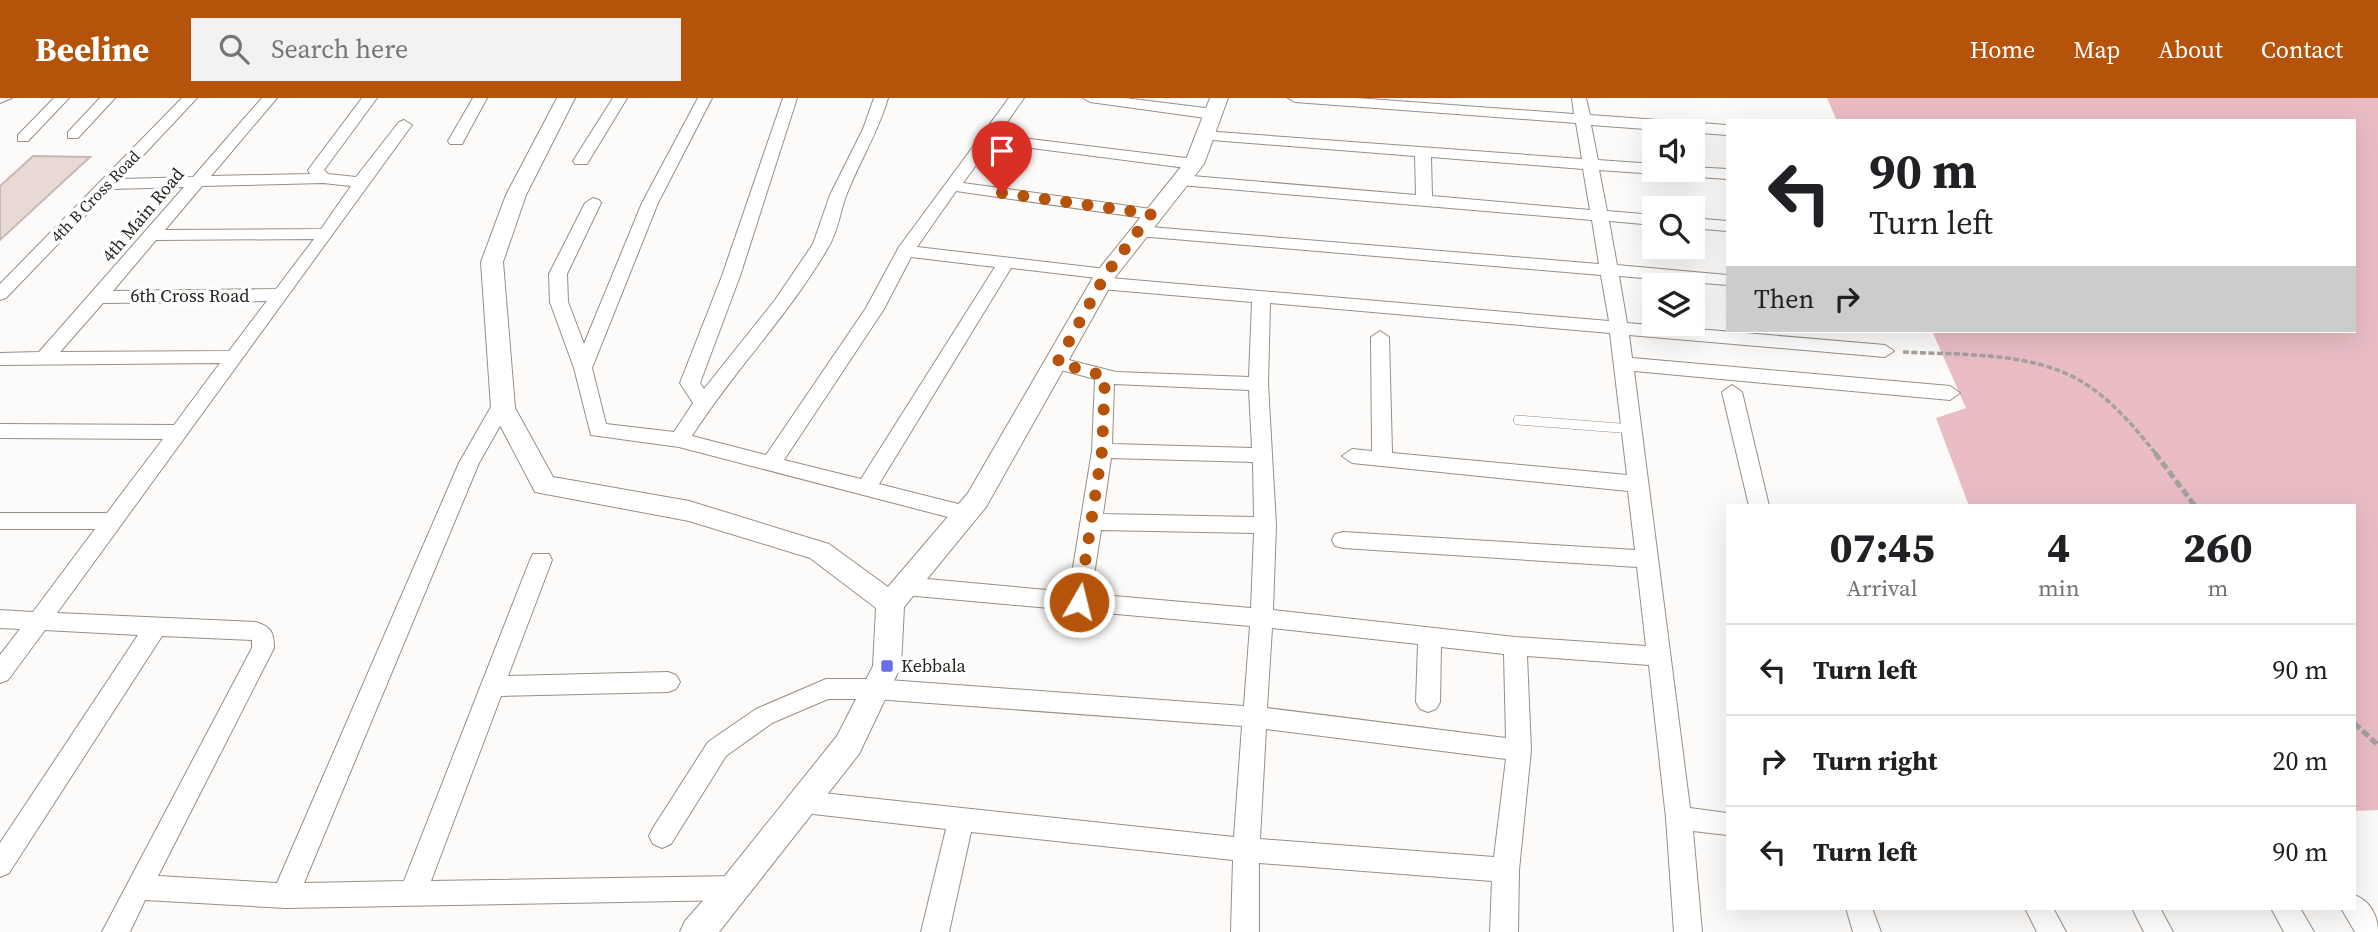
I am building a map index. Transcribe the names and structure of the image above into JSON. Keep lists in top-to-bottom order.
{
  "streets": {
    "street": ["4th B Cross Road", "4th Main Road", "6th Cross Road"]
  },
  "crossings": [
    ["4th Main Road", "6th Cross Road"]
  ],
  "places": {
    "transit": ["Kebbala"]
  },
  "page": {
    "header": "Beeline",
    "search": "Search here",
    "nav": [
      "Home",
      "Map",
      "About",
      "Contact"
    ],
    "turn": ["90 m", "Turn left"],
    "then": "Then",
    "eta": [
      "07:45",
      "Arrival",
      "4",
      "min",
      "260",
      "m"
    ],
    "list": [
      {
        "name": "Turn left",
        "value": "90 m"
      },
      {
        "name": "Turn right",
        "value": "20 m"
      },
      {
        "name": "Turn left",
        "value": "90 m"
      }
    ]
  }
}
